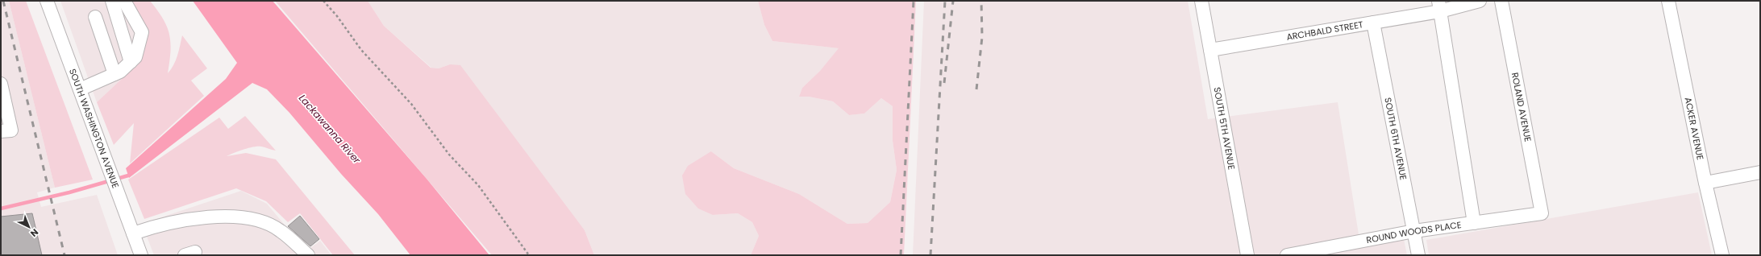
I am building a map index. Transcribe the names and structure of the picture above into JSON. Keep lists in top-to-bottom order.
{
  "streets": {
    "street": [
      "ARCHBALD STREET",
      "ROLAND AVENUE",
      "SOUTH WASHINGTON AVENUE",
      "SOUTH 5TH AVENUE",
      "ACKER AVENUE",
      "SOUTH 6TH AVENUE",
      "ROUND WOODS PLACE"
    ]
  },
  "crossings": [
    ["ARCHBALD STREET", "SOUTH 5TH AVENUE"],
    ["ARCHBALD STREET", "SOUTH 6TH AVENUE"],
    ["ROLAND AVENUE", "ROUND WOODS PLACE"],
    ["SOUTH 6TH AVENUE", "ROUND WOODS PLACE"]
  ],
  "water": ["Lackawanna River"],
  "north": "bottom right"
}
